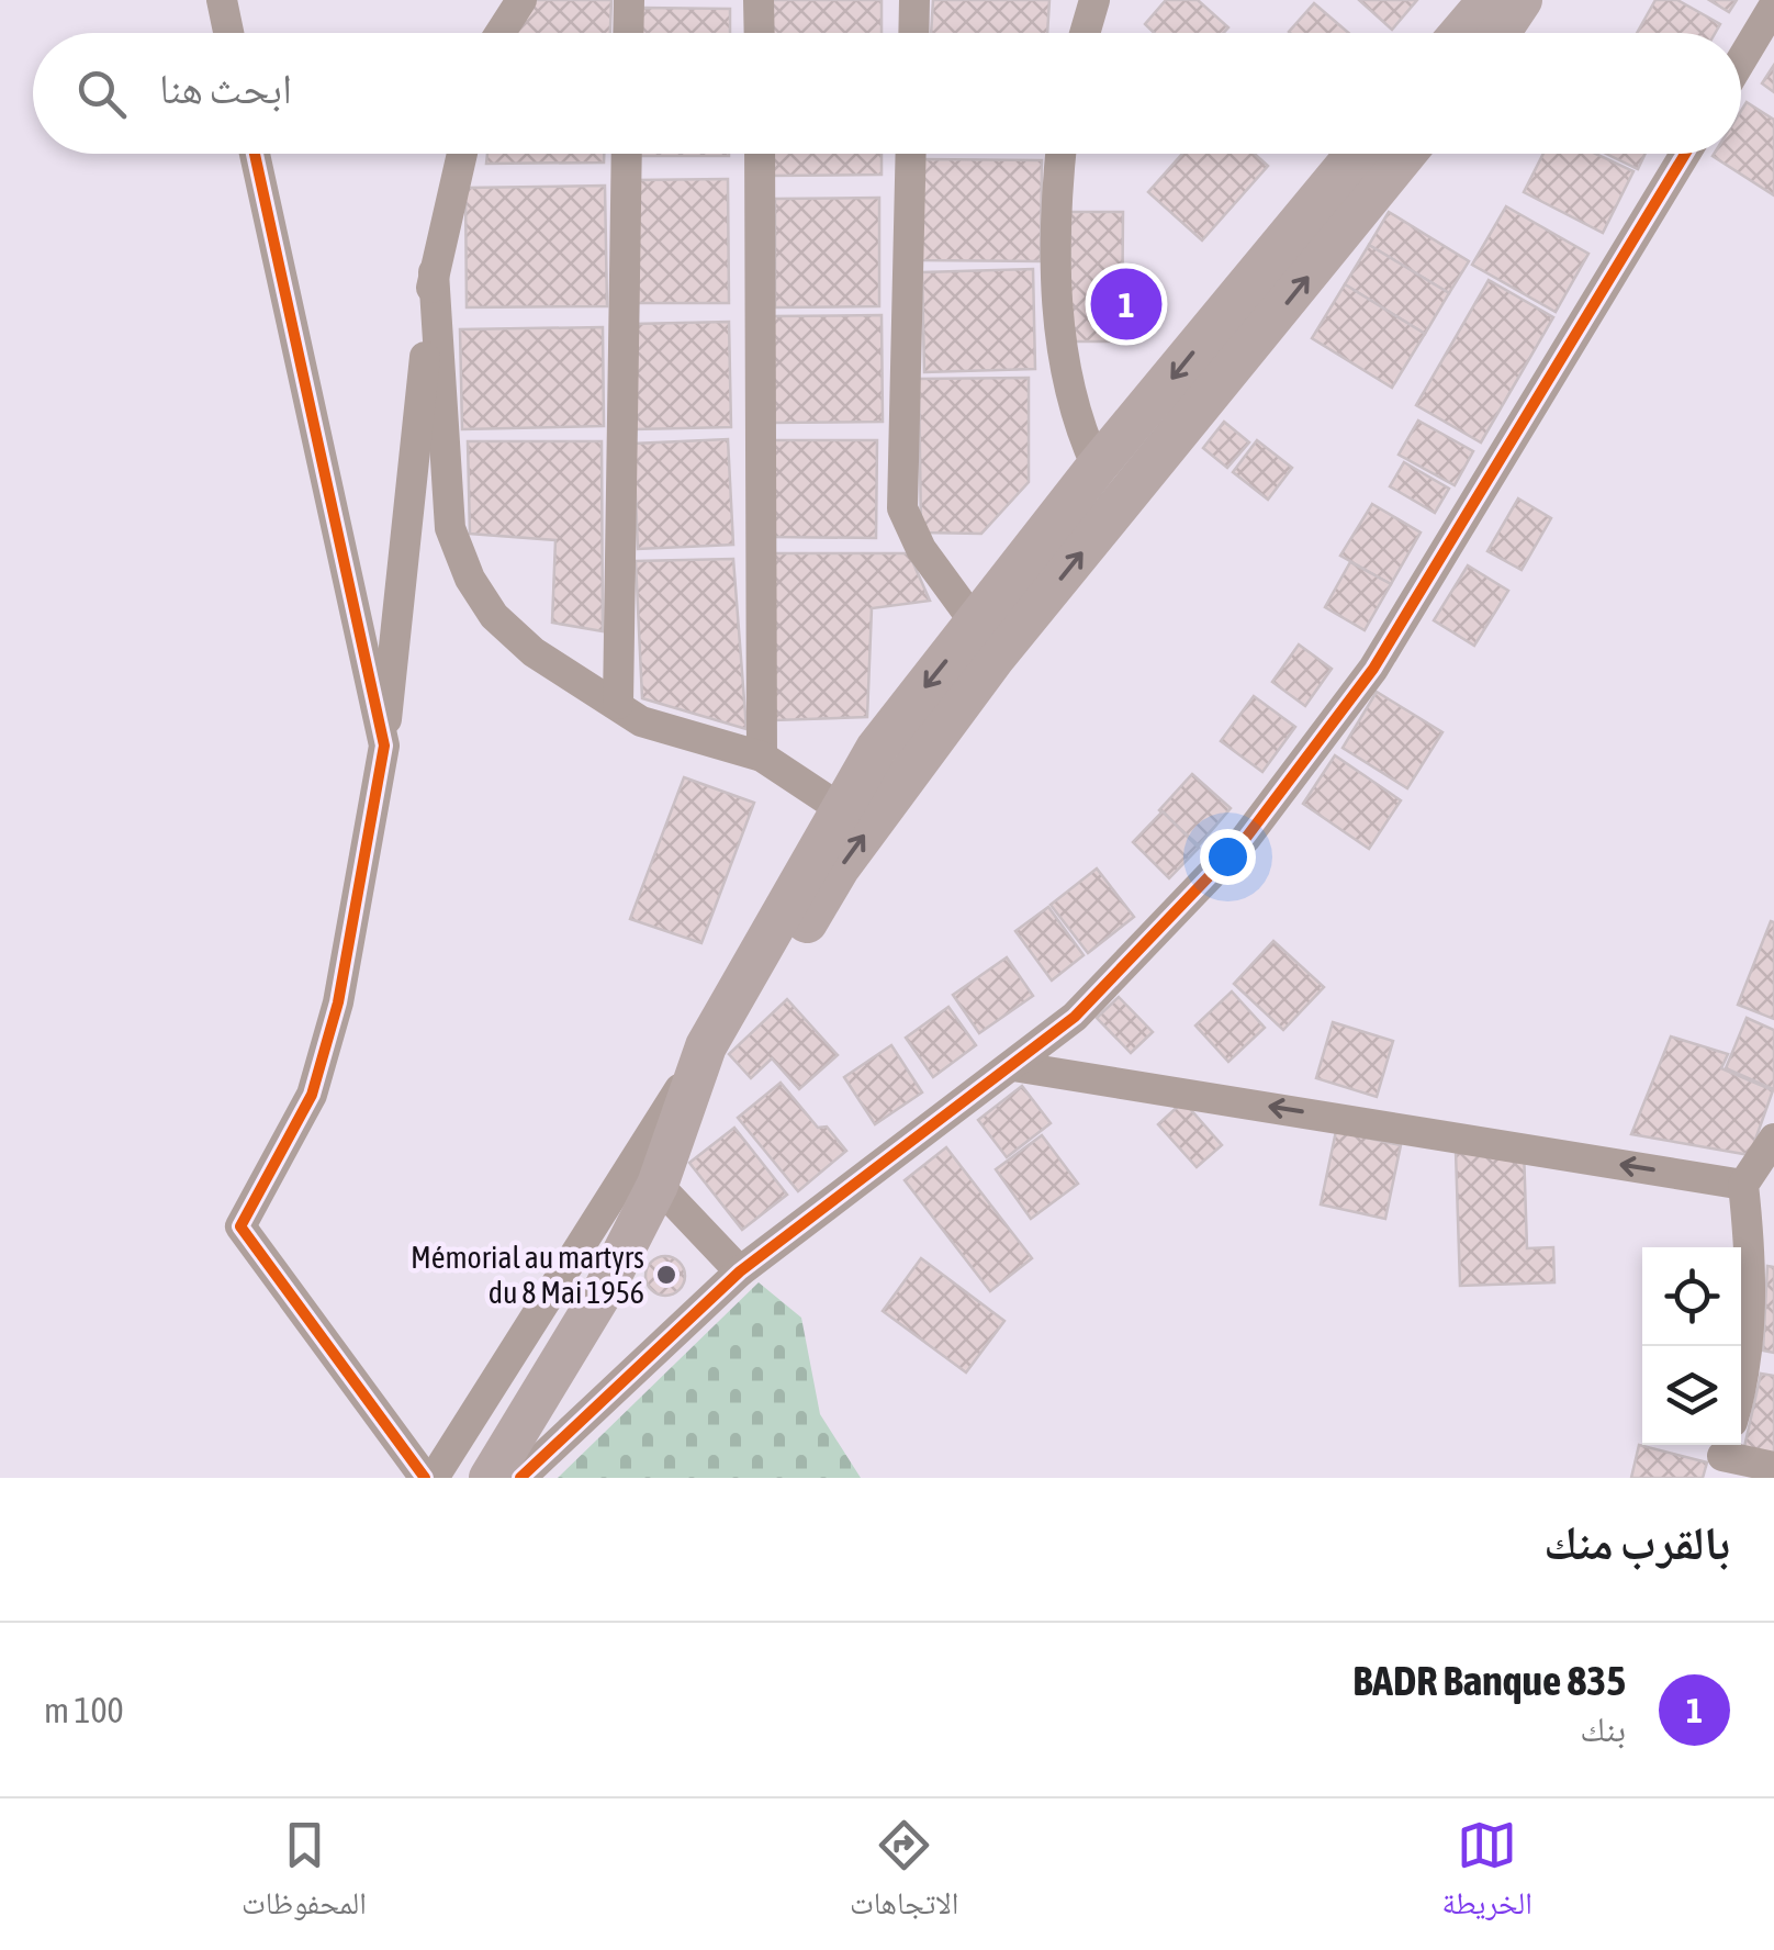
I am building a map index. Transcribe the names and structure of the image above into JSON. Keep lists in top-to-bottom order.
{
  "places": ["Mémorial au martyrs du 8 Mai 1956"],
  "page": {
    "search": "ابحث هنا",
    "pins": "1",
    "heading": "بالقرب منك",
    "list": [
      {
        "mark": "1",
        "name": "BADR Banque 835",
        "note": "بنك",
        "value": "100 m"
      }
    ],
    "nav": ["الخريطة", "الاتجاهات", "المحفوظات"]
  }
}
